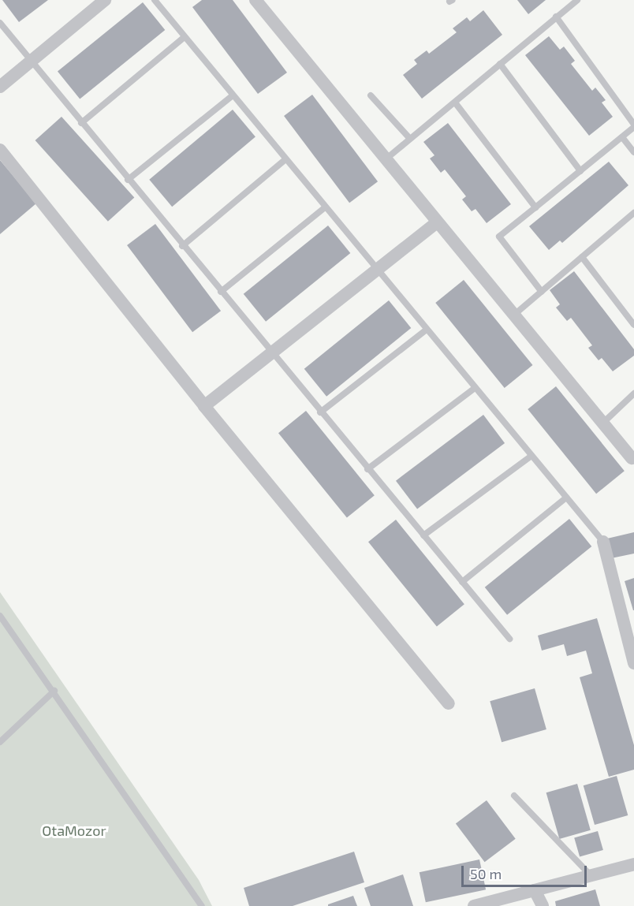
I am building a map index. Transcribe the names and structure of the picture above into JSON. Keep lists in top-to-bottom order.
{
  "parks": ["OtaMozor"],
  "scale_bar": "50 m"
}
